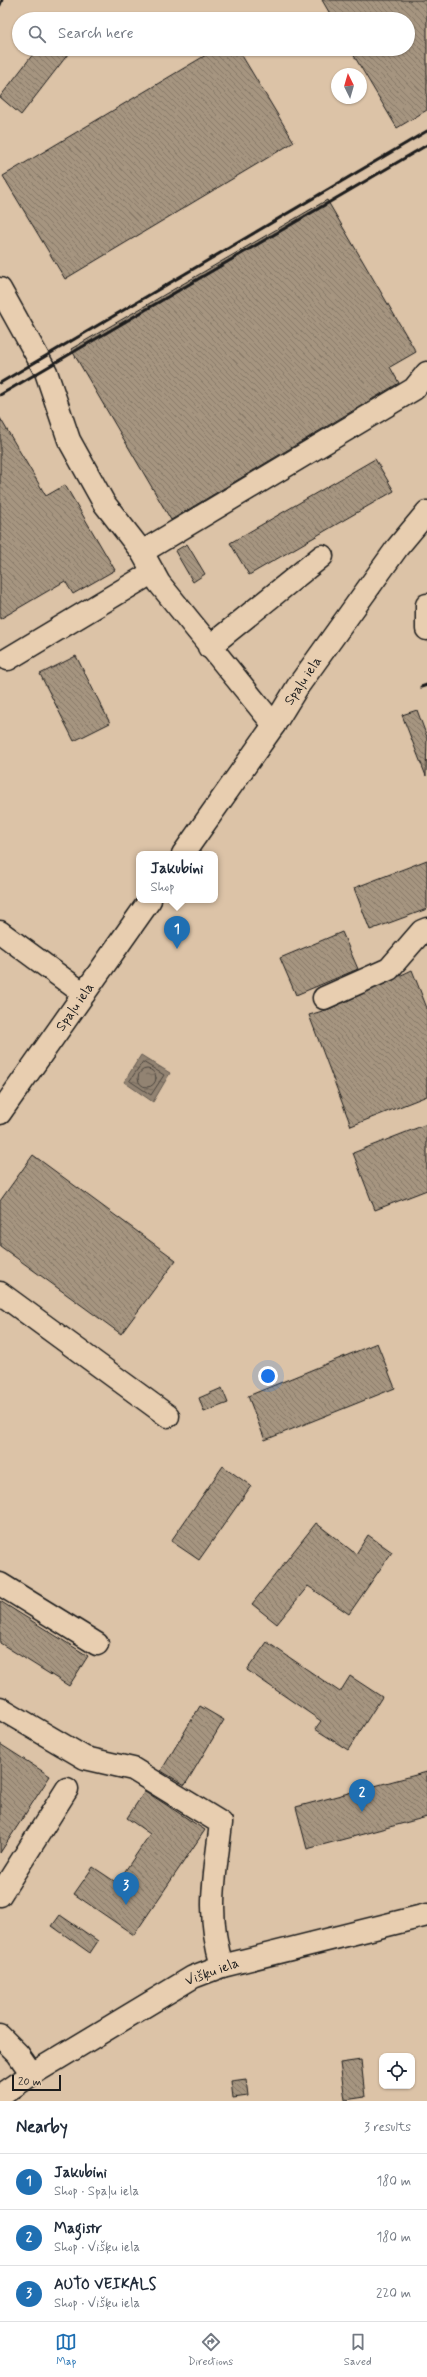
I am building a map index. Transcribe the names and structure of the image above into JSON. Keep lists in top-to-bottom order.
{
  "streets": {
    "street": ["Spaļu iela", "Višķu iela"]
  },
  "scale_bar": "20 m",
  "north": "top",
  "page": {
    "search": "Search here",
    "popup": ["Jakubini", "Shop"],
    "pins": ["1", "2", "3"],
    "scale": "20 m",
    "heading": ["Nearby", "3 results"],
    "list": [
      {
        "mark": "1",
        "name": "Jakubini",
        "note": "Shop · Spaļu iela",
        "value": "180 m"
      },
      {
        "mark": "2",
        "name": "Magistr",
        "note": "Shop · Višķu iela",
        "value": "180 m"
      },
      {
        "mark": "3",
        "name": "AUTO VEIKALS",
        "note": "Shop · Višķu iela",
        "value": "220 m"
      }
    ],
    "nav": ["Map", "Directions", "Saved"]
  }
}
